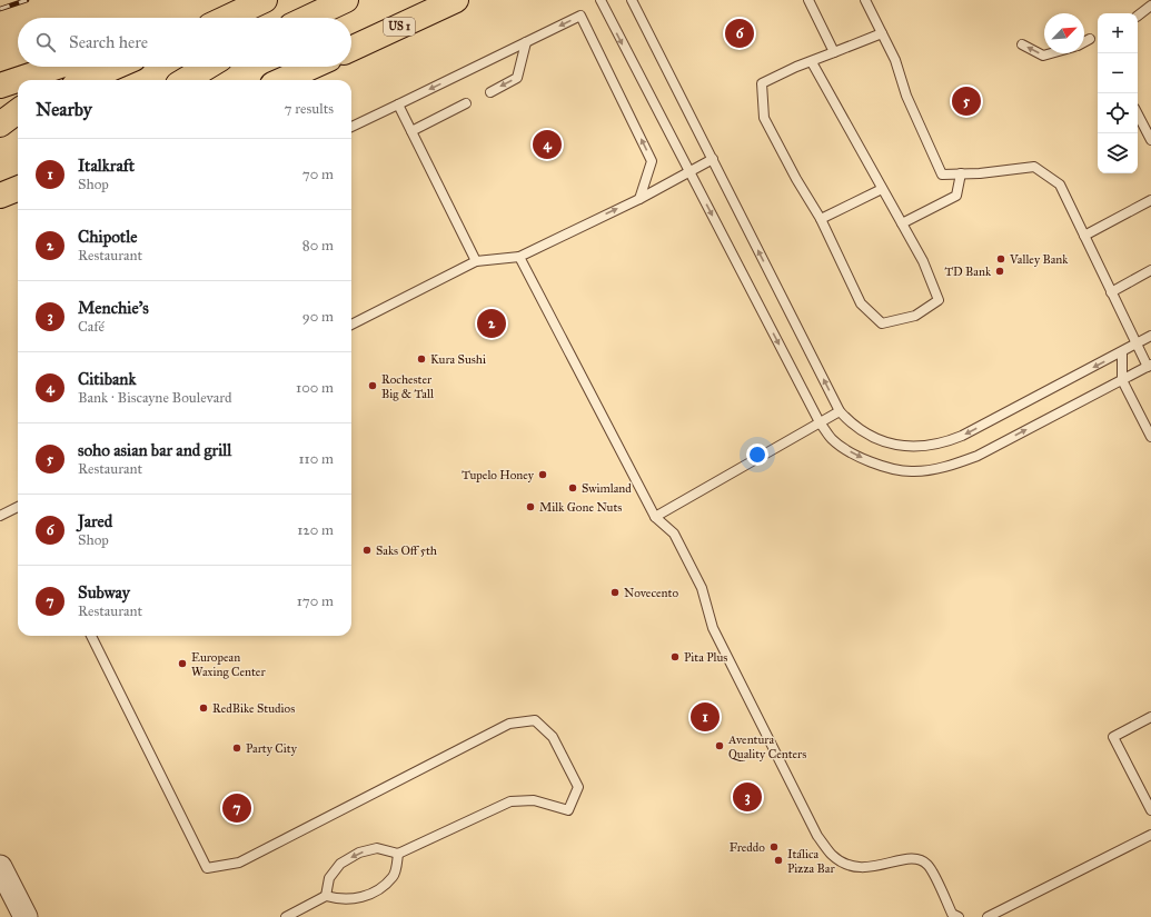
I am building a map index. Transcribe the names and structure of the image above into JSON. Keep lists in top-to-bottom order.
{
  "streets": {
    "main road": ["US 1"]
  },
  "places": [
    "Valley Bank",
    "TD Bank",
    "Kura Sushi",
    "Rochester Big & Tall",
    "Tupelo Honey",
    "Swimland",
    "Milk Gone Nuts",
    "Saks Off 5th",
    "Novecento",
    "Pita Plus",
    "European Waxing Center",
    "RedBike Studios",
    "Aventura Quality Centers",
    "Party City",
    "Freddo",
    "Itálica Pizza Bar"
  ],
  "north": "top right",
  "page": {
    "map_buttons": ["+", "−"],
    "pins": [
      "6",
      "5",
      "4",
      "2",
      "1",
      "3",
      "7"
    ],
    "search": "Search here",
    "heading": ["Nearby", "7 results"],
    "list": [
      {
        "mark": "1",
        "name": "Italkraft",
        "note": "Shop",
        "value": "70 m"
      },
      {
        "mark": "2",
        "name": "Chipotle",
        "note": "Restaurant",
        "value": "80 m"
      },
      {
        "mark": "3",
        "name": "Menchie's",
        "note": "Café",
        "value": "90 m"
      },
      {
        "mark": "4",
        "name": "Citibank",
        "note": "Bank · Biscayne Boulevard",
        "value": "100 m"
      },
      {
        "mark": "5",
        "name": "soho asian bar and grill",
        "note": "Restaurant",
        "value": "110 m"
      },
      {
        "mark": "6",
        "name": "Jared",
        "note": "Shop",
        "value": "120 m"
      },
      {
        "mark": "7",
        "name": "Subway",
        "note": "Restaurant",
        "value": "170 m"
      }
    ]
  }
}
